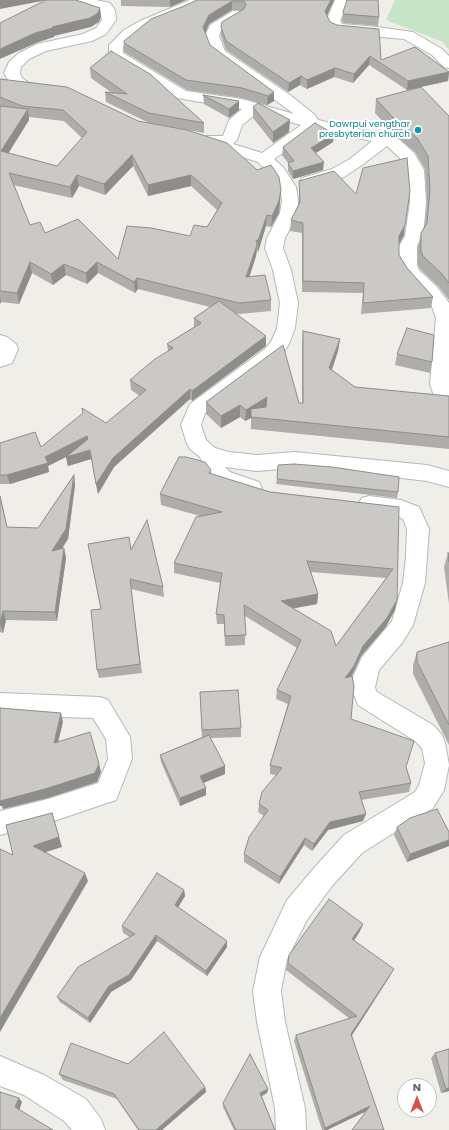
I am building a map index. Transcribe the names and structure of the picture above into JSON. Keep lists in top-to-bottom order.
{
  "places": ["Dawrpui vengthar presbyterian church"],
  "north": "top"
}
